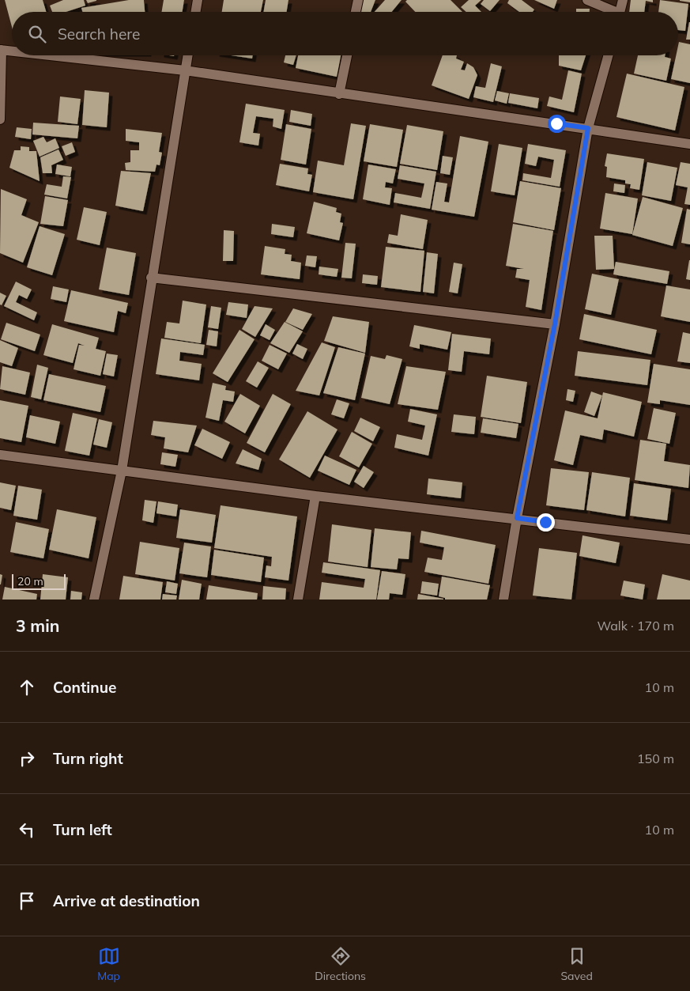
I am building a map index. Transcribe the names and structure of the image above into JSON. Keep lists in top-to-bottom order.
{
  "scale_bar": "20 m",
  "page": {
    "search": "Search here",
    "scale": "20 m",
    "heading": ["3 min", "Walk · 170 m"],
    "list": [
      ["Continue", "10 m"],
      ["Turn right", "150 m"],
      ["Turn left", "10 m"],
      "Arrive at destination"
    ],
    "nav": ["Map", "Directions", "Saved"]
  }
}
